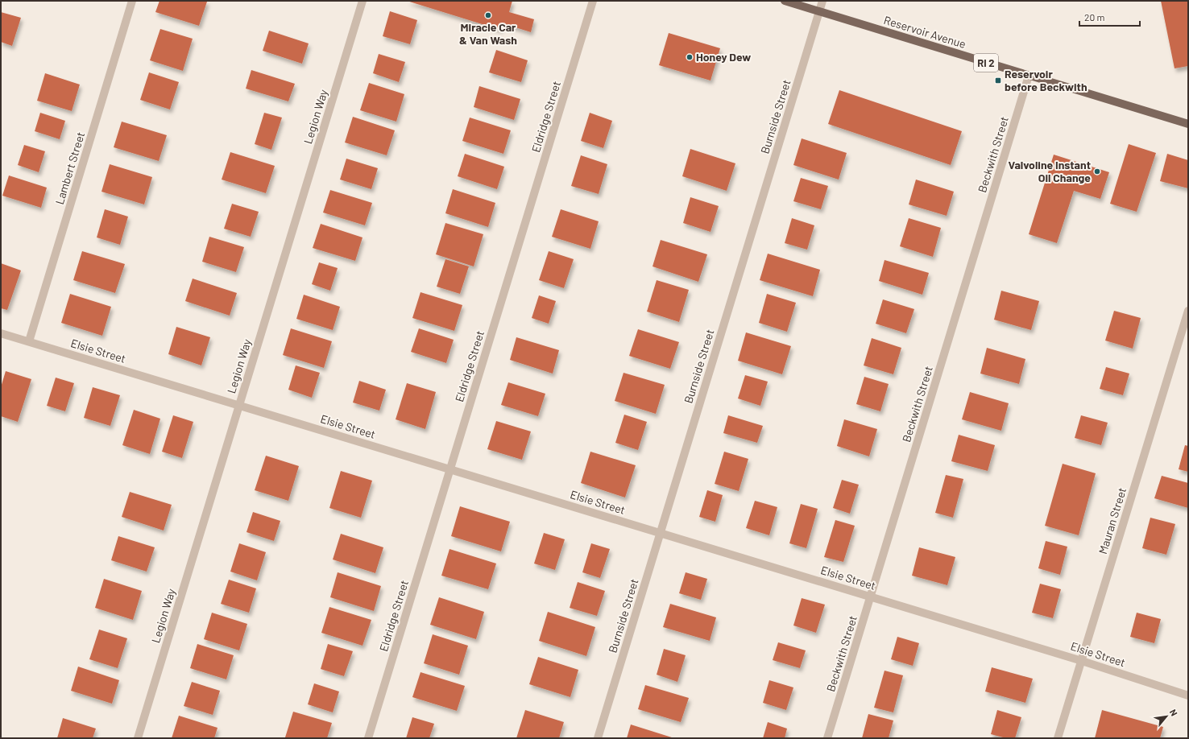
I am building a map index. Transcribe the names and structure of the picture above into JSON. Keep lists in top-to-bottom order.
{
  "streets": {
    "main road": ["Reservoir Avenue", "RI 2"],
    "street": [
      "Legion Way",
      "Eldridge Street",
      "Burnside Street",
      "Beckwith Street",
      "Lambert Street",
      "Elsie Street",
      "Mauran Street"
    ]
  },
  "crossings": [
    ["Reservoir Avenue", "Burnside Street"],
    ["Reservoir Avenue", "Beckwith Street"],
    ["Legion Way", "Elsie Street"],
    ["Eldridge Street", "Elsie Street"],
    ["Burnside Street", "Elsie Street"],
    ["Beckwith Street", "Elsie Street"],
    ["Lambert Street", "Elsie Street"],
    ["Elsie Street", "Mauran Street"]
  ],
  "places": {
    "other": ["Miracle Car & Van Wash", "Honey Dew", "Valvoline Instant Oil Change"],
    "transit": ["Reservoir before Beckwith"]
  },
  "scale_bar": "20 m",
  "north": "top right"
}
